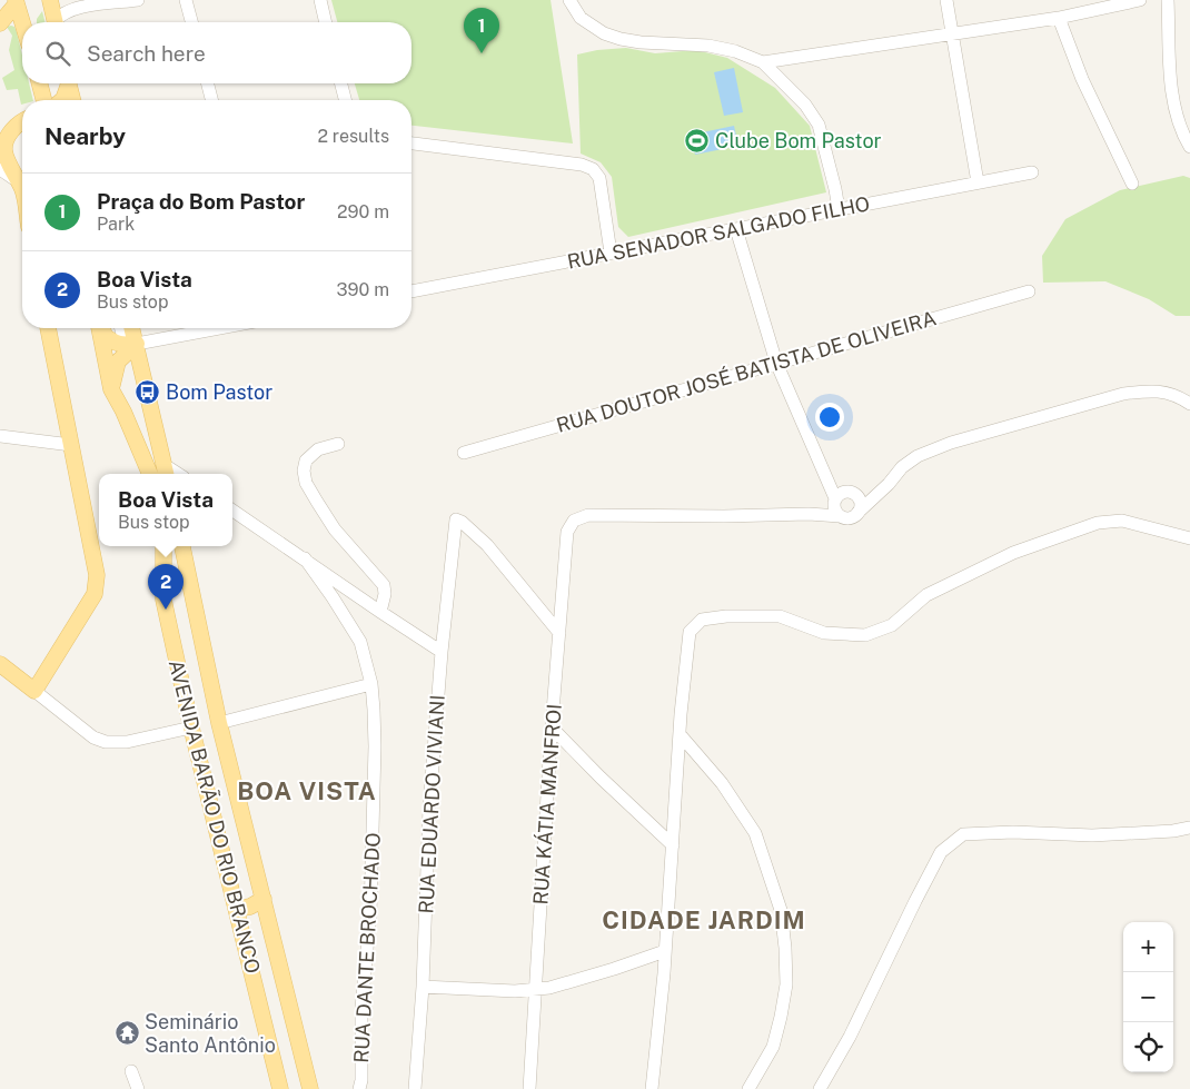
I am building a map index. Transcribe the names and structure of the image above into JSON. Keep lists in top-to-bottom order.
{
  "streets": {
    "main road": ["AVENIDA BARÃO DO RIO BRANCO"],
    "street": [
      "RUA SENADOR SALGADO FILHO",
      "RUA DOUTOR JOSÉ BATISTA DE OLIVEIRA",
      "RUA EDUARDO VIVIANI",
      "RUA KÁTIA MANFROI",
      "RUA DANTE BROCHADO"
    ]
  },
  "crossings": [
    ["RUA EDUARDO VIVIANI", "RUA KÁTIA MANFROI"]
  ],
  "districts": ["BOA VISTA", "CIDADE JARDIM"],
  "places": {
    "sports": ["Clube Bom Pastor"],
    "bus stop": ["Bom Pastor"],
    "temple": ["Seminário Santo Antônio"]
  },
  "page": {
    "pins": ["1", "2"],
    "search": "Search here",
    "heading": ["Nearby", "2 results"],
    "list": [
      {
        "mark": "1",
        "name": "Praça do Bom Pastor",
        "note": "Park",
        "value": "290 m"
      },
      {
        "mark": "2",
        "name": "Boa Vista",
        "note": "Bus stop",
        "value": "390 m"
      }
    ],
    "popup": ["Boa Vista", "Bus stop"],
    "map_buttons": ["+", "−"]
  }
}
